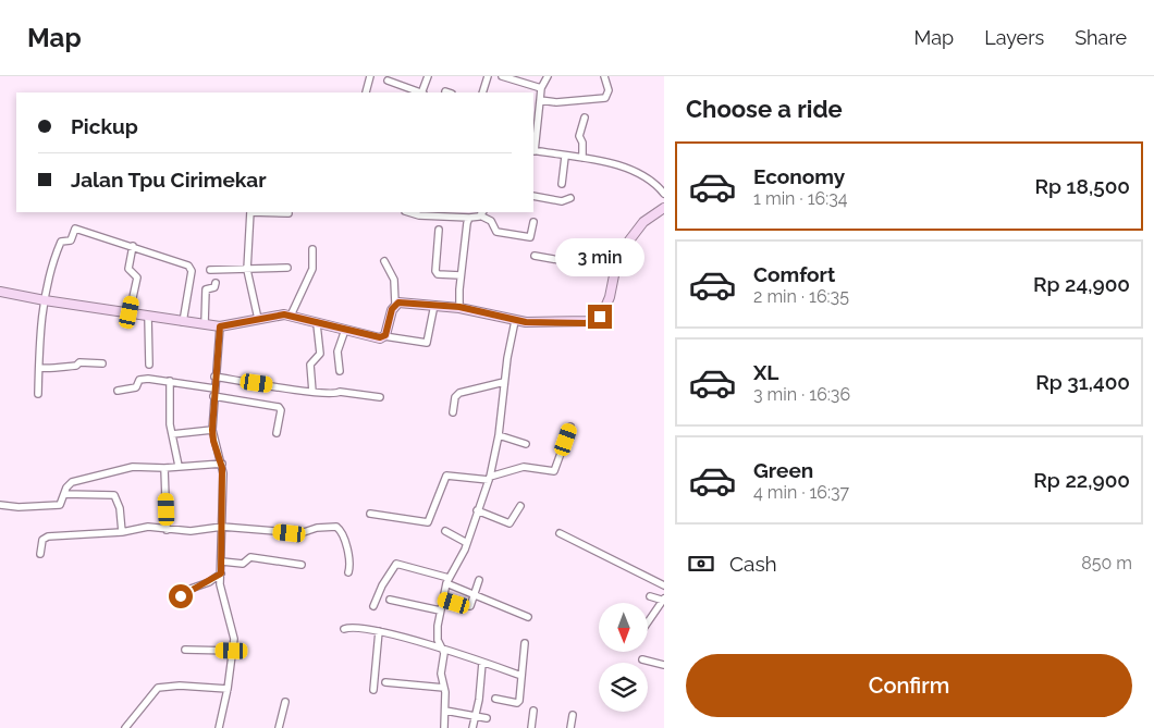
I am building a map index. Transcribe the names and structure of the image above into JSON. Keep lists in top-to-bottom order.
{
  "north": "bottom",
  "page": {
    "header": "Map",
    "nav": ["Map", "Layers", "Share"],
    "heading": "Choose a ride",
    "banner": ["Pickup", "Jalan Tpu Cirimekar"],
    "list": [
      {
        "name": "Economy",
        "note": "1 min · 16:34",
        "value": "Rp 18,500"
      },
      {
        "name": "Comfort",
        "note": "2 min · 16:35",
        "value": "Rp 24,900"
      },
      {
        "name": "XL",
        "note": "3 min · 16:36",
        "value": "Rp 31,400"
      },
      {
        "name": "Green",
        "note": "4 min · 16:37",
        "value": "Rp 22,900"
      }
    ],
    "bubble": "3 min",
    "pay": ["Cash", "850 m"],
    "buttons": "Confirm"
  }
}
